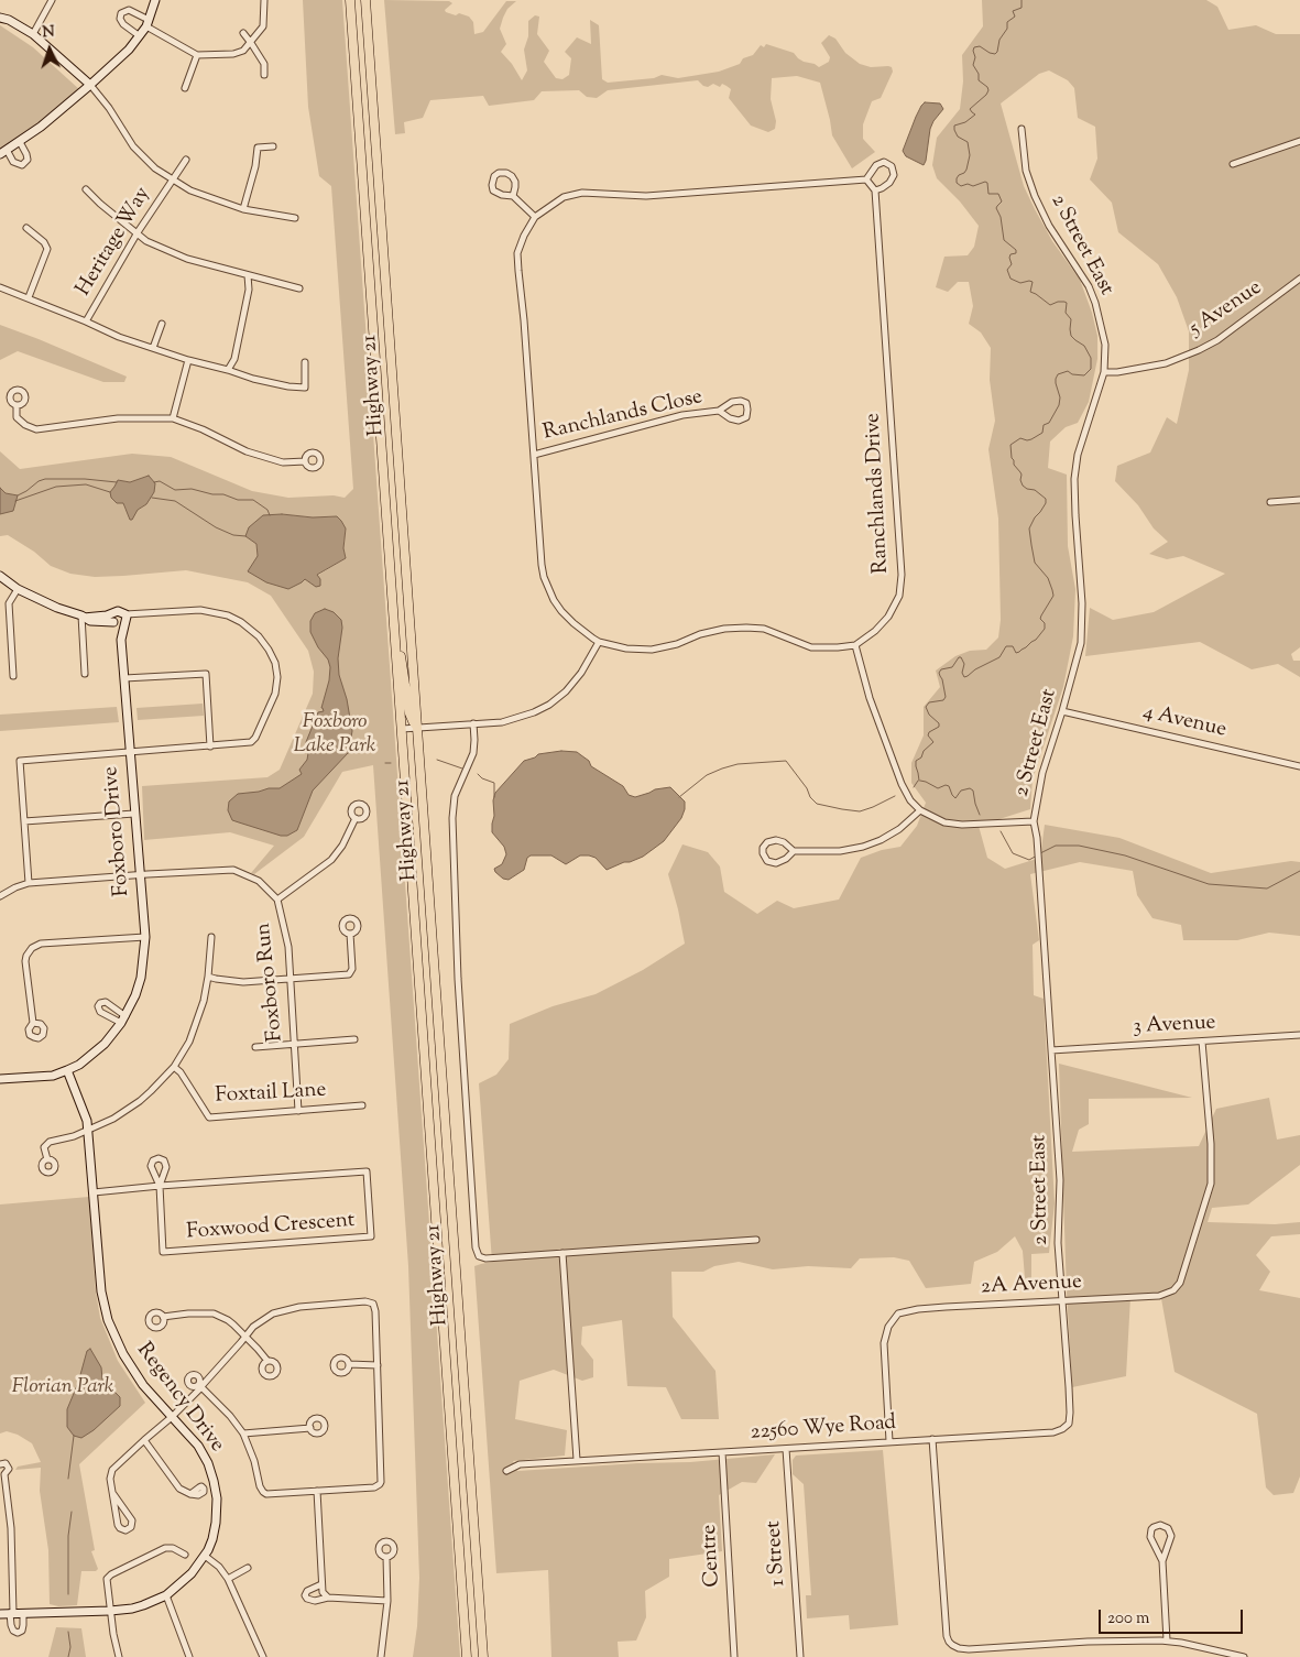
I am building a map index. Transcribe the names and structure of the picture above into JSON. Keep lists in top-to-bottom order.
{
  "streets": {
    "main road": ["Highway 21"],
    "street": [
      "Heritage Way",
      "2 Street East",
      "5 Avenue",
      "Ranchlands Close",
      "Ranchlands Drive",
      "4 Avenue",
      "Foxboro Drive",
      "Foxboro Run",
      "3 Avenue",
      "Foxtail Lane",
      "Foxwood Crescent",
      "2A Avenue",
      "Regency Drive",
      "22560 Wye Road",
      "1 Street",
      "Centre"
    ]
  },
  "crossings": [
    ["2 Street East", "5 Avenue"],
    ["2 Street East", "4 Avenue"],
    ["2 Street East", "3 Avenue"],
    ["2 Street East", "2A Avenue"],
    ["2 Street East", "22560 Wye Road"],
    ["Foxboro Drive", "Foxboro Run"],
    ["Foxboro Drive", "Regency Drive"],
    ["Foxboro Run", "Foxtail Lane"],
    ["3 Avenue", "2A Avenue"],
    ["Foxwood Crescent", "Regency Drive"],
    ["2A Avenue", "22560 Wye Road"],
    ["22560 Wye Road", "1 Street"],
    ["22560 Wye Road", "Centre"]
  ],
  "parks": ["Foxboro Lake Park", "Florian Park"],
  "scale_bar": "200 m",
  "north": "top"
}
